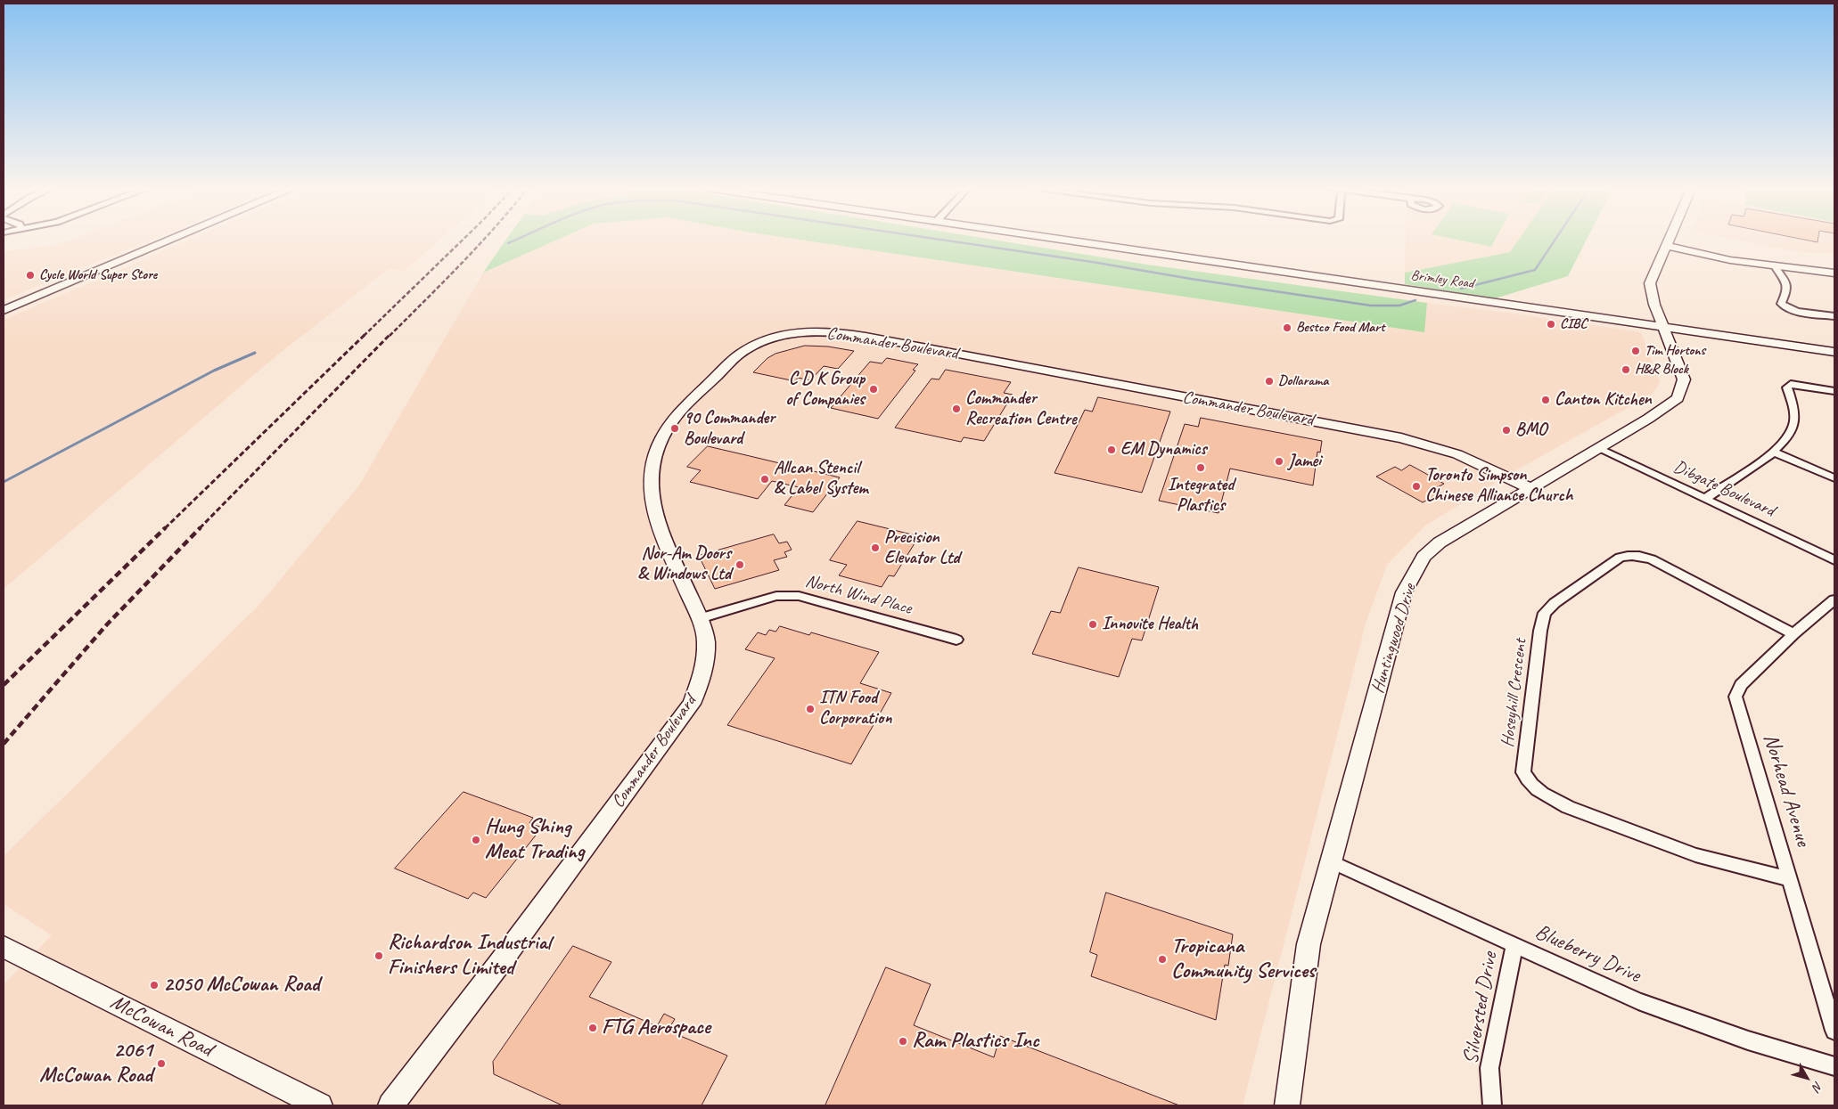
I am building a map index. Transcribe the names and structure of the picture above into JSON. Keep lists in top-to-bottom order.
{
  "streets": {
    "street": [
      "Brimley Road",
      "Commander Boulevard",
      "Dibgate Boulevard",
      "North Wind Place",
      "Huntingwood Drive",
      "Hoseyhill Crescent",
      "Norhead Avenue",
      "Blueberry Drive",
      "Silversted Drive",
      "McCowan Road"
    ]
  },
  "crossings": [
    ["Brimley Road", "Huntingwood Drive"],
    ["Commander Boulevard", "North Wind Place"],
    ["Commander Boulevard", "Huntingwood Drive"],
    ["Dibgate Boulevard", "Huntingwood Drive"],
    ["Huntingwood Drive", "Blueberry Drive"],
    ["Hoseyhill Crescent", "Norhead Avenue"],
    ["Blueberry Drive", "Silversted Drive"]
  ],
  "places": [
    "Cycle World Super Store",
    "CIBC",
    "Bestco Food Mart",
    "Tim Hortons",
    "H&R Block",
    "Dollarama",
    "C D K Group of Companies",
    "Canton Kitchen",
    "Commander Recreation Centre",
    "90 Commander Boulevard",
    "BMO",
    "EM Dynamics",
    "Jamei",
    "Integrated Plastics",
    "Allcan Stencil & Label System",
    "Toronto Simpson Chinese Alliance Church",
    "Precision Elevator Ltd",
    "Nor-Am Doors & Windows Ltd",
    "Innovite Health",
    "ITN Food Corporation",
    "Hung Shing Meat Trading",
    "Richardson Industrial Finishers Limited",
    "Tropicana Community Services",
    "2050 McCowan Road",
    "FTG Aerospace",
    "Ram Plastics Inc",
    "2061 McCowan Road"
  ],
  "north": "bottom right"
}
